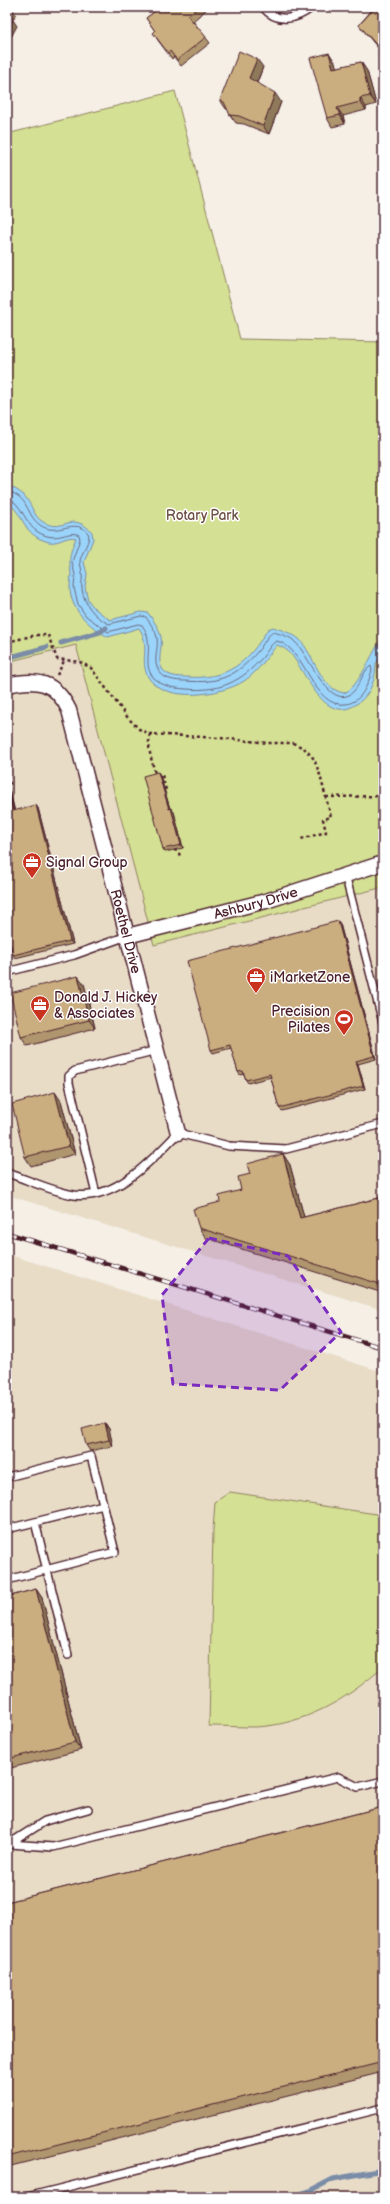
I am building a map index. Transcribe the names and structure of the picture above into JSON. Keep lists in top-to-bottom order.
{
  "streets": {
    "street": ["Ashbury Drive", "Roethel Drive"]
  },
  "crossings": [
    ["Ashbury Drive", "Roethel Drive"]
  ],
  "parks": ["Rotary Park"],
  "places": {
    "office": ["Signal Group", "iMarketZone", "Donald J. Hickey & Associates"],
    "sports": ["Precision Pilates"]
  }
}
